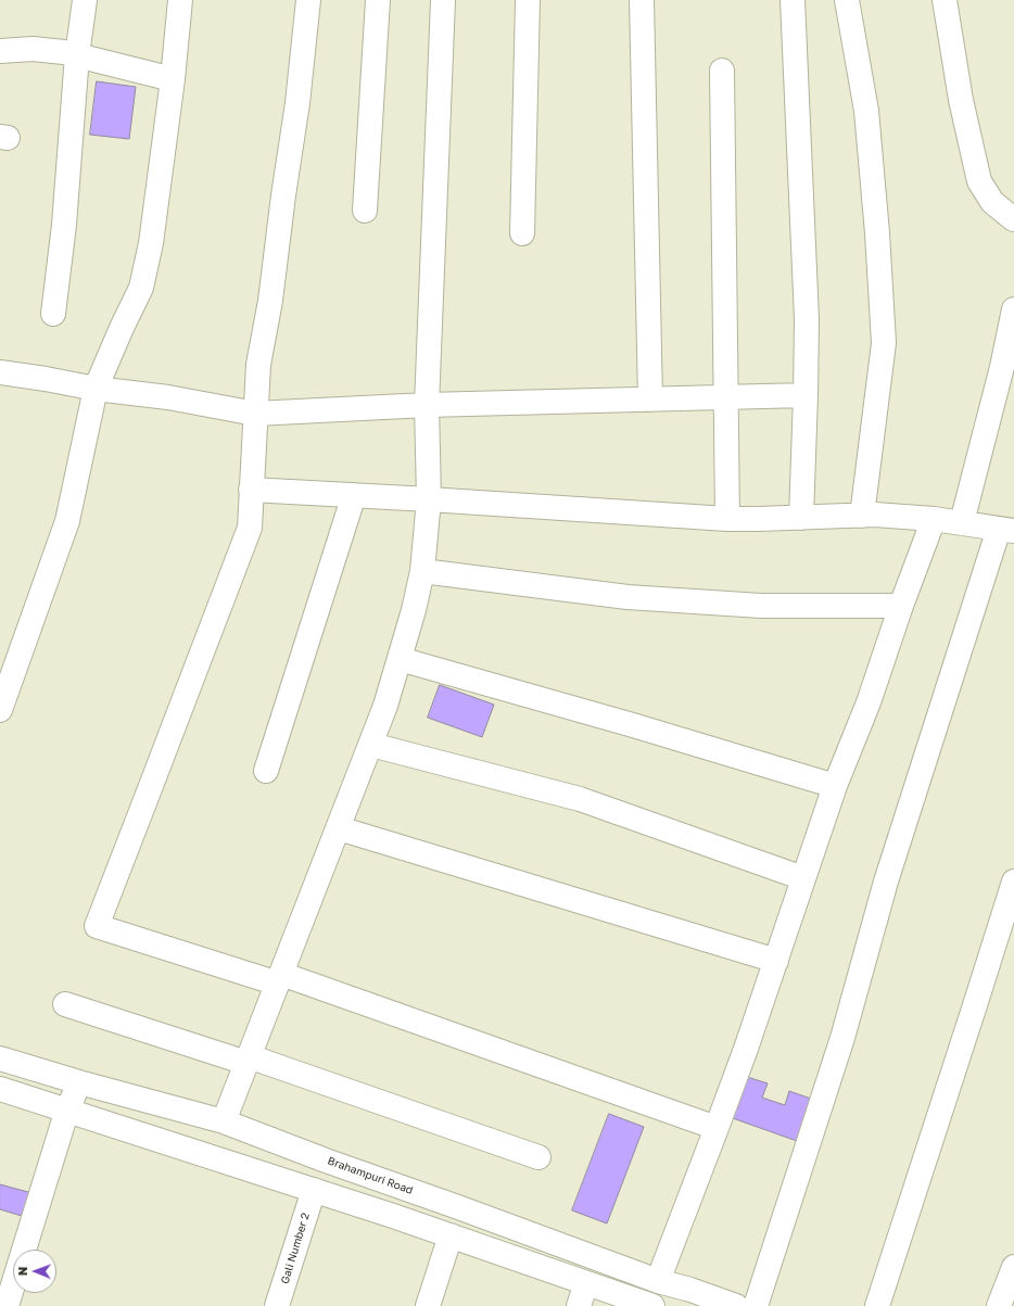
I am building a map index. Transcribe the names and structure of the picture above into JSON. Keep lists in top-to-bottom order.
{
  "streets": {
    "street": ["Brahampuri Road", "Gali Number 2"]
  },
  "north": "left"
}
